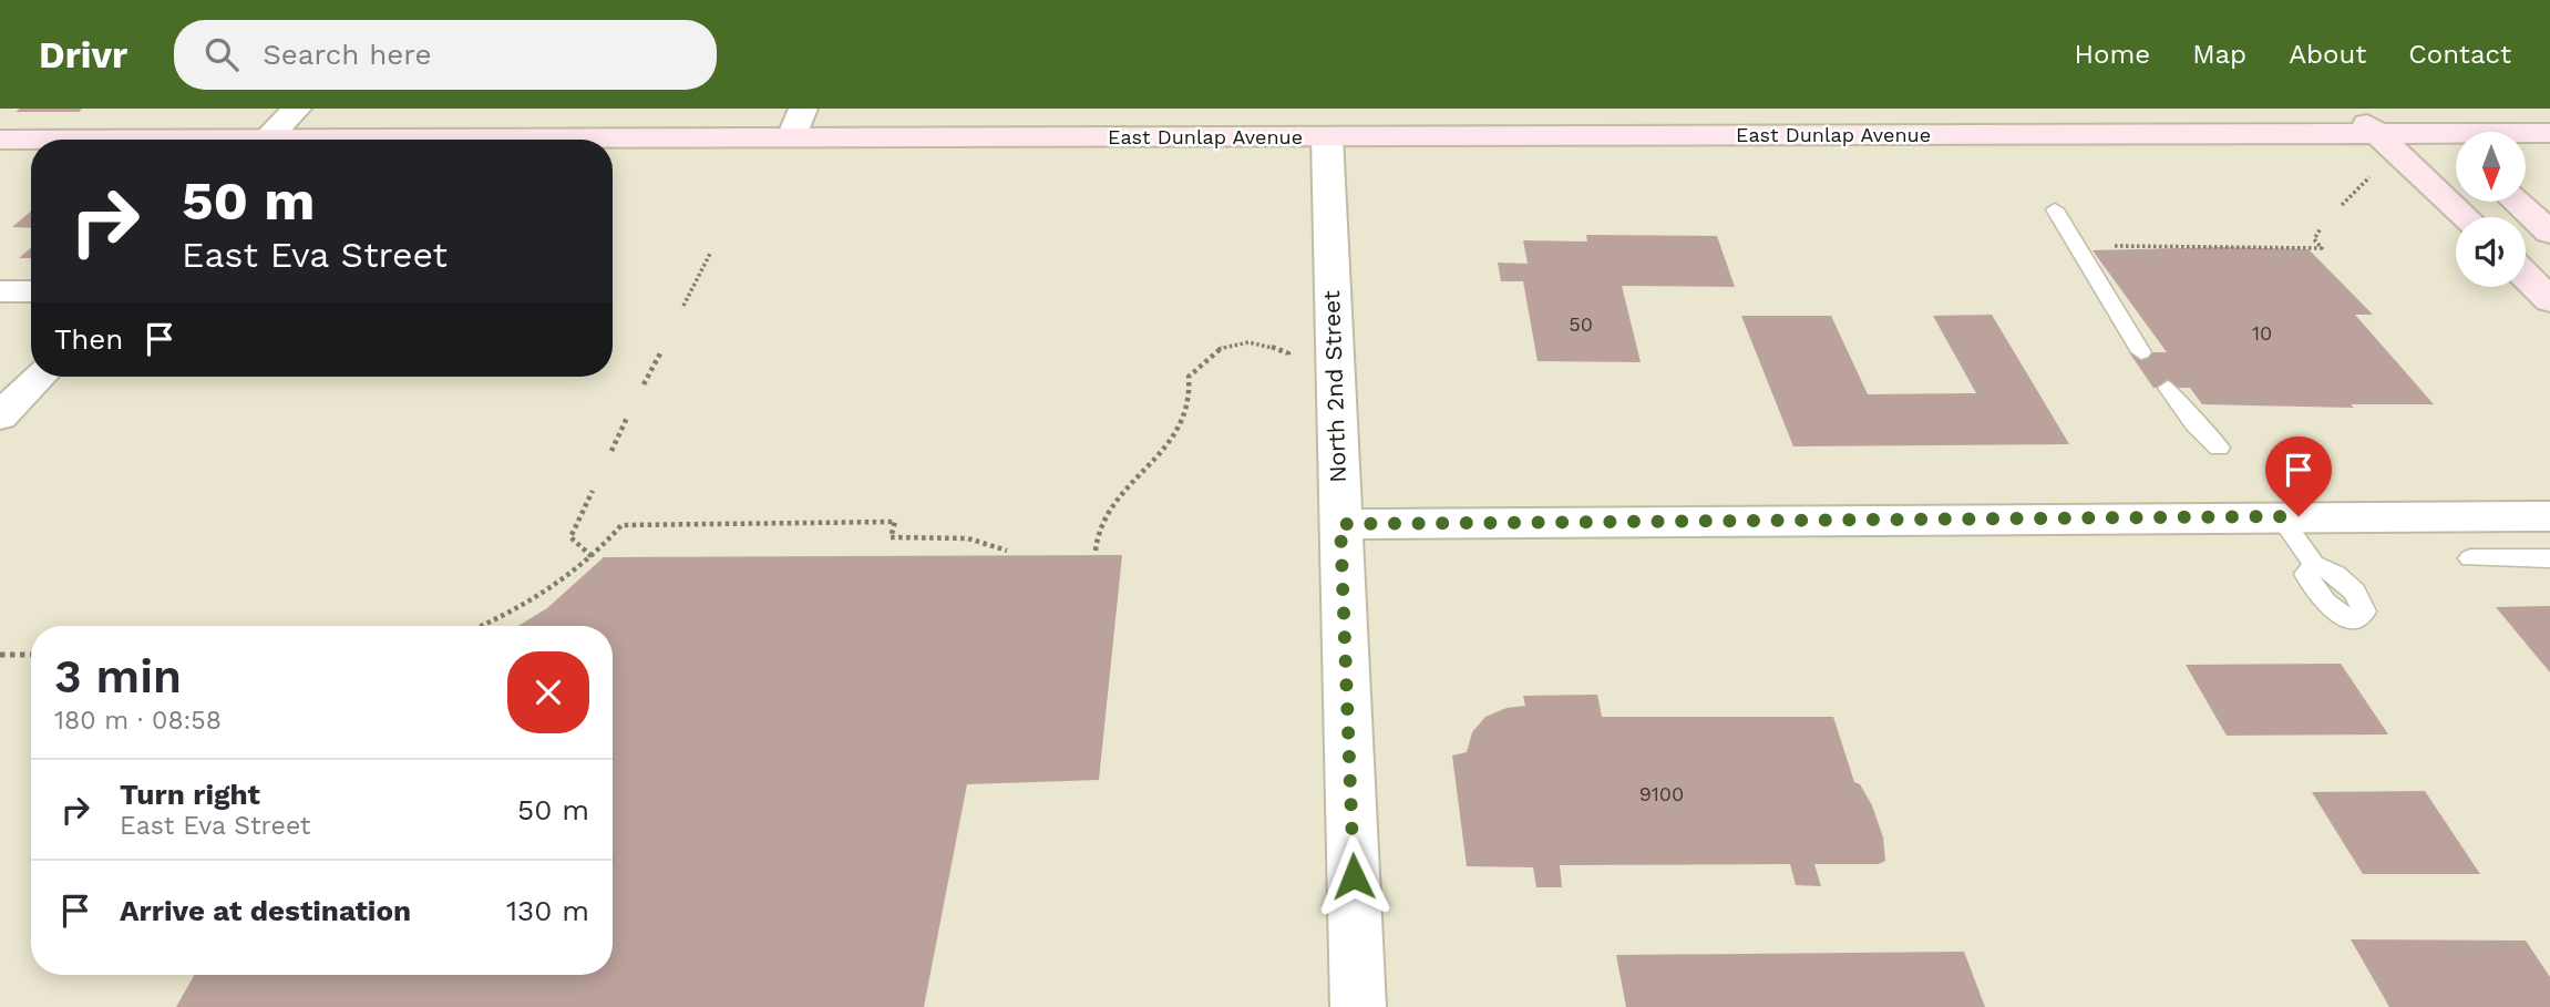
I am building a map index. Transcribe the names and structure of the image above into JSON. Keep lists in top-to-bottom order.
{
  "streets": {
    "main road": ["East Dunlap Avenue"],
    "street": ["North 2nd Street"]
  },
  "crossings": [
    ["East Dunlap Avenue", "North 2nd Street"]
  ],
  "house_numbers": ["50", "10", "9100"],
  "north": "bottom",
  "page": {
    "header": "Drivr",
    "search": "Search here",
    "nav": [
      "Home",
      "Map",
      "About",
      "Contact"
    ],
    "turn": ["50 m", "East Eva Street"],
    "then": "Then",
    "heading": ["3 min", "180 m · 08:58"],
    "list": [
      {
        "name": "Turn right",
        "note": "East Eva Street",
        "value": "50 m"
      },
      {
        "name": "Arrive at destination",
        "value": "130 m"
      }
    ]
  }
}
